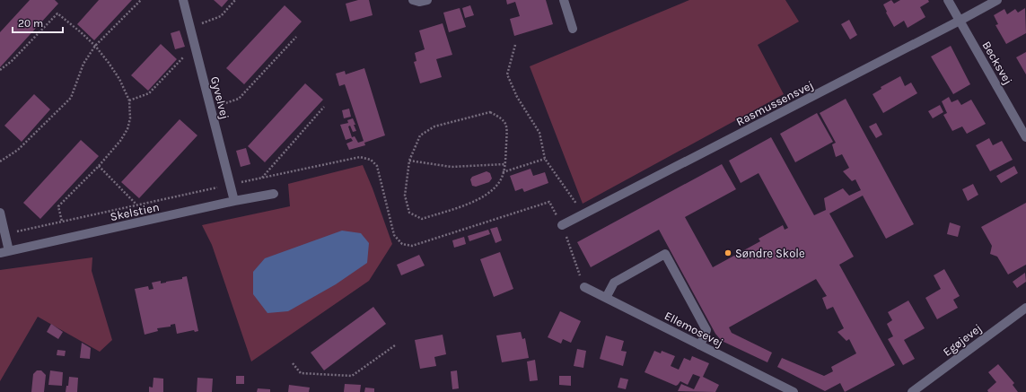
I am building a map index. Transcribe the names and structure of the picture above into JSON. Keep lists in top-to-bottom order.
{
  "streets": {
    "street": [
      "Becksvej",
      "Gyvelvej",
      "Rasmussensvej",
      "Skelstien",
      "Ellemosevej",
      "Egøjevej"
    ]
  },
  "crossings": [
    ["Becksvej", "Rasmussensvej"],
    ["Gyvelvej", "Skelstien"]
  ],
  "places": ["Søndre Skole"],
  "scale_bar": "20 m"
}
